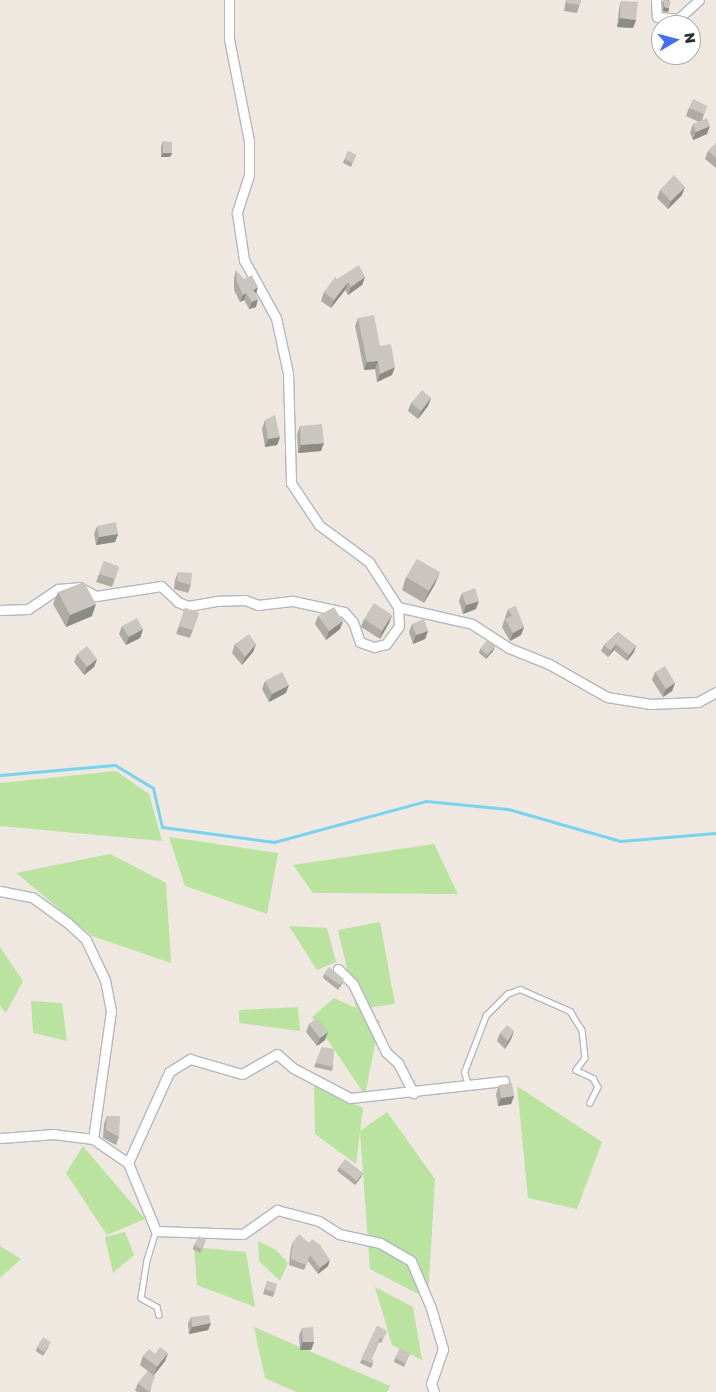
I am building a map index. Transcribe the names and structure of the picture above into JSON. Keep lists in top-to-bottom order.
{
  "north": "right"
}
